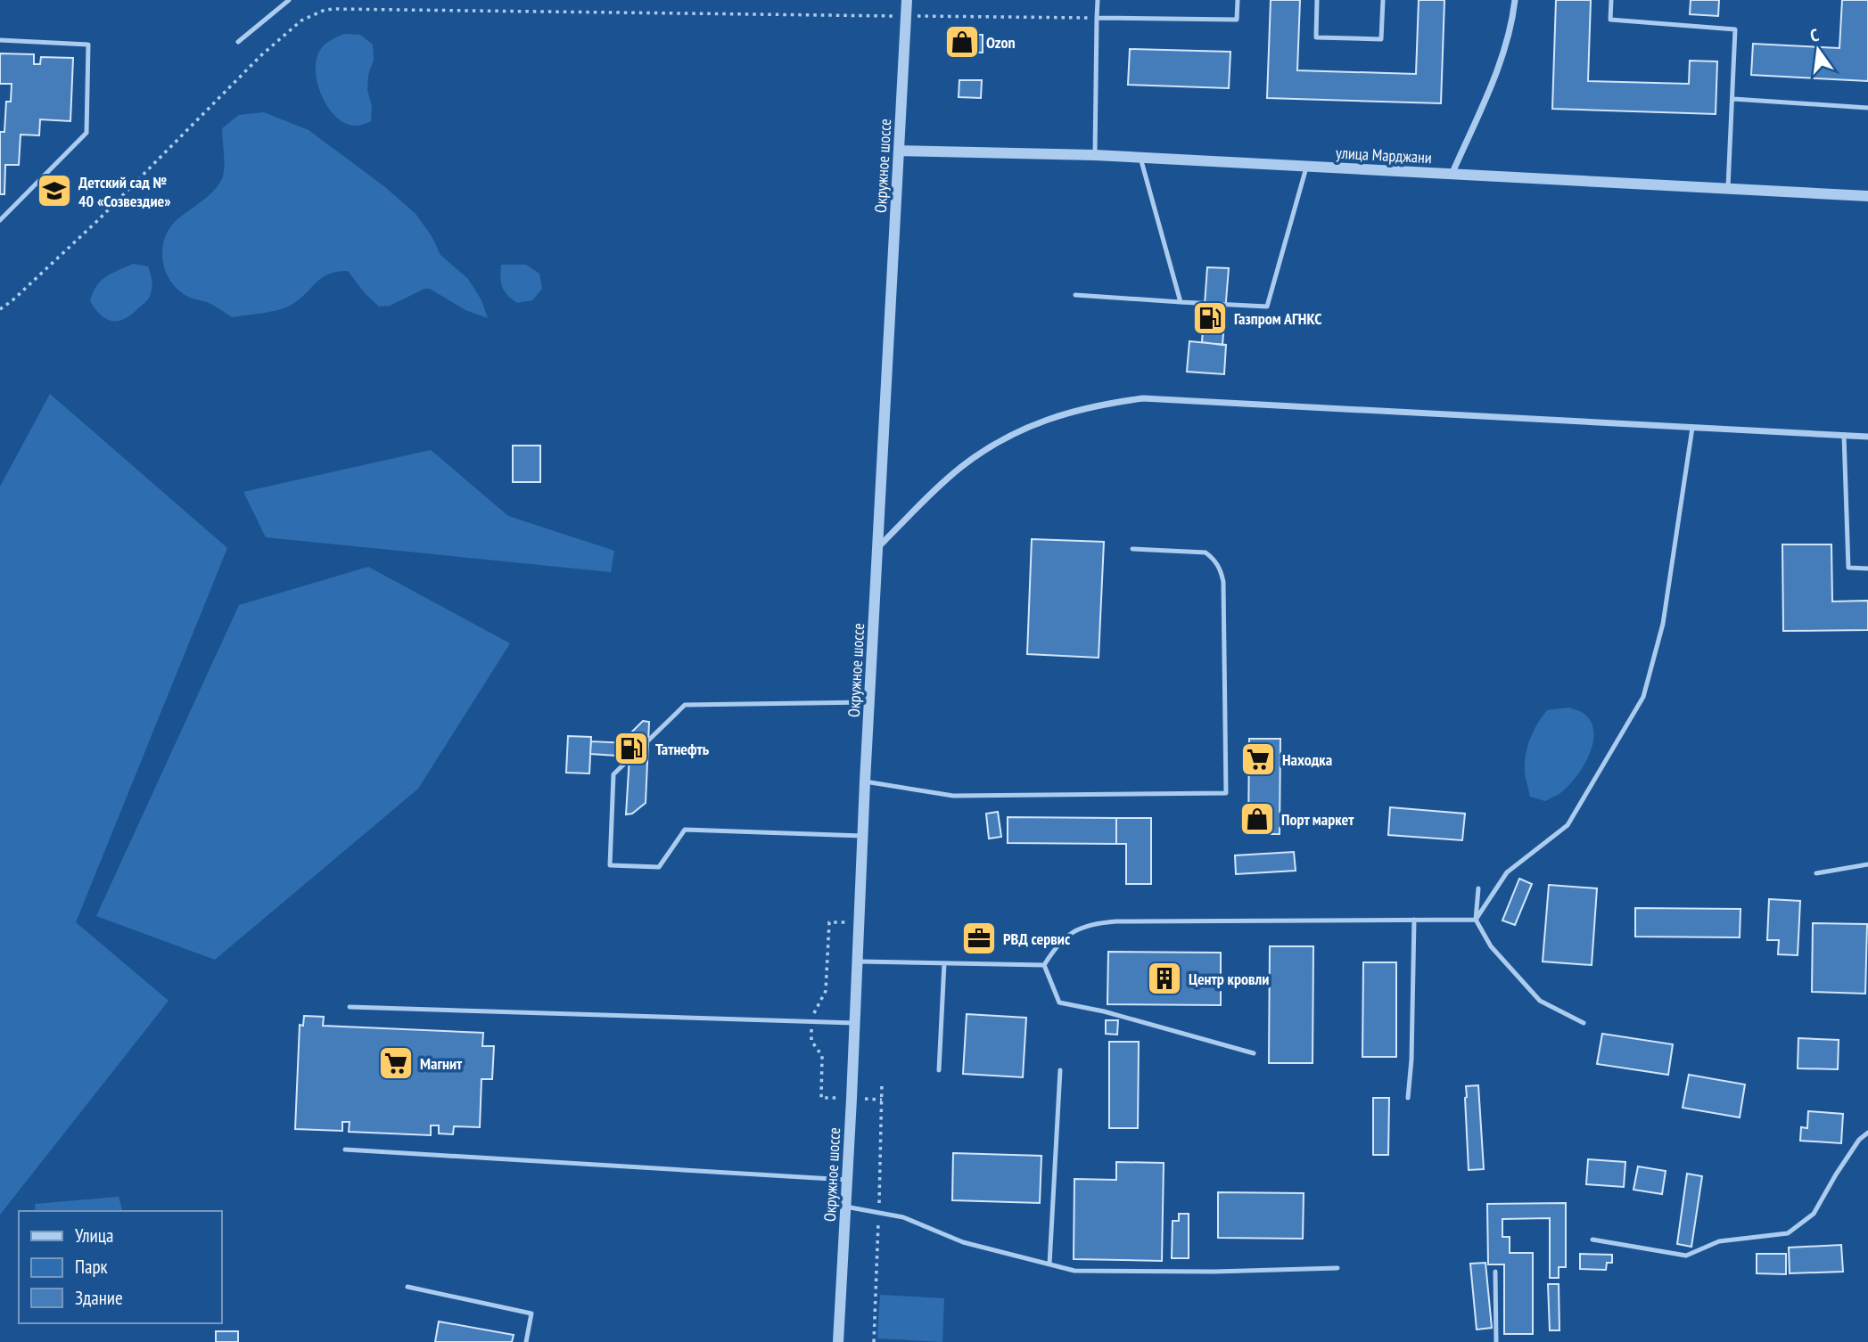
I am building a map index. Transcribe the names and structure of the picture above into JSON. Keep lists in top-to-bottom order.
{
  "streets": {
    "street": ["улица Марджани", "Окружное шоссе"]
  },
  "crossings": [
    ["улица Марджани", "Окружное шоссе"]
  ],
  "places": {
    "shop": ["Ozon", "Порт маркет"],
    "school or university": ["Детский сад № 40 «Созвездие»"],
    "fuel station": ["Газпром АГНКС", "Татнефть"],
    "supermarket": ["Находка", "Магнит"],
    "office": ["РВД сервис"],
    "building": ["Центр кровли"]
  },
  "legend": ["Улица", "Парк", "Здание"],
  "north": "top"
}
